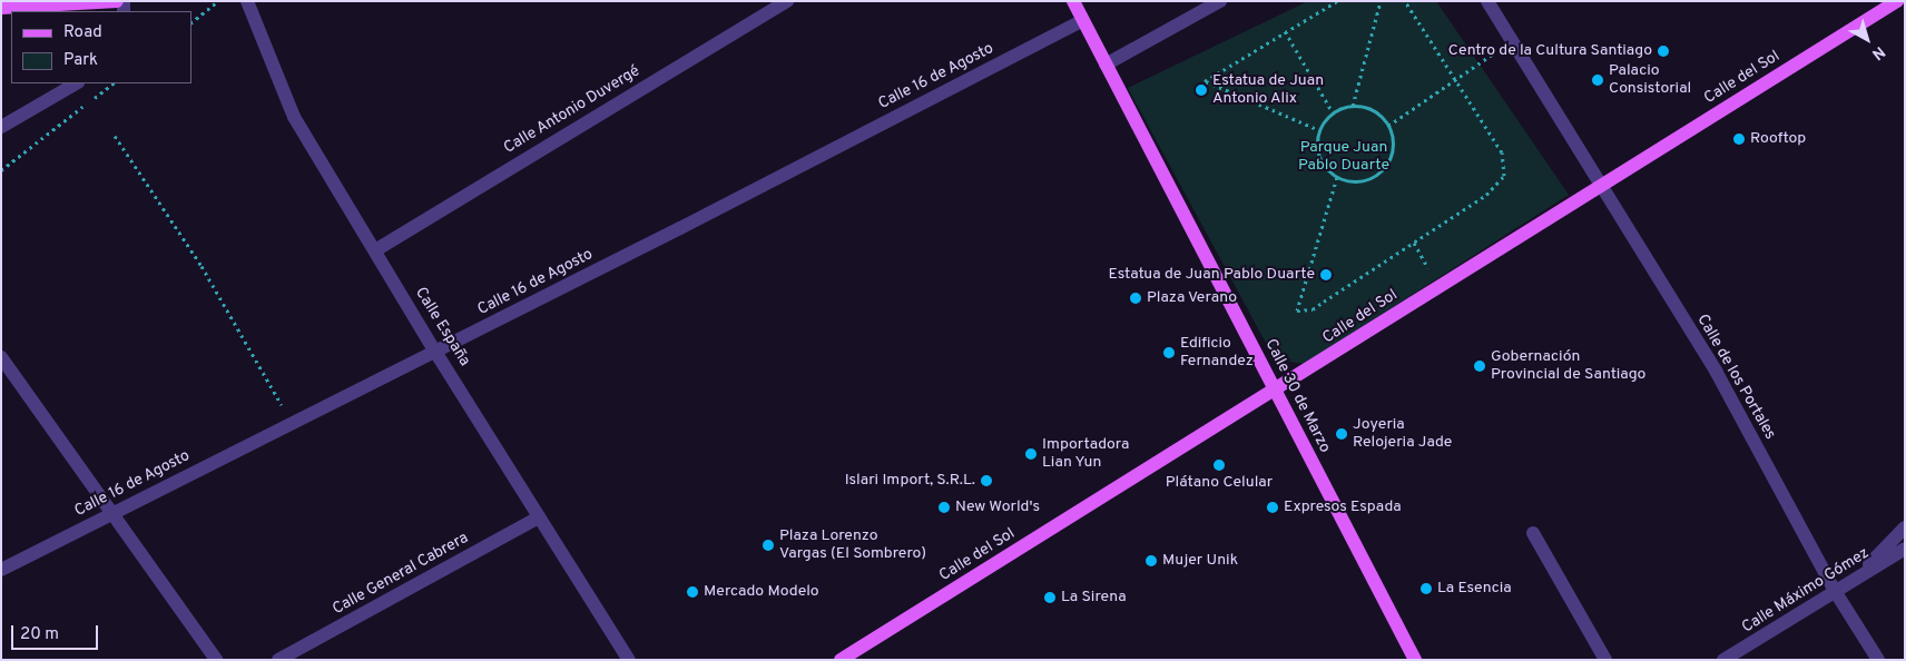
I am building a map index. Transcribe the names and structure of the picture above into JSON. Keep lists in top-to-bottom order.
{
  "streets": {
    "main road": ["Calle del Sol", "Calle 30 de Marzo"],
    "street": [
      "Calle 16 de Agosto",
      "Calle Antonio Duvergé",
      "Calle España",
      "Calle de los Portales",
      "Calle General Cabrera",
      "Calle Máximo Gómez"
    ]
  },
  "crossings": [
    ["Calle 16 de Agosto", "Calle España"],
    ["Calle 16 de Agosto", "Calle 30 de Marzo"],
    ["Calle del Sol", "Calle de los Portales"],
    ["Calle del Sol", "Calle 30 de Marzo"],
    ["Calle Antonio Duvergé", "Calle España"],
    ["Calle España", "Calle General Cabrera"],
    ["Calle de los Portales", "Calle Máximo Gómez"]
  ],
  "parks": ["Parque Juan Pablo Duarte"],
  "places": [
    "Centro de la Cultura Santiago",
    "Palacio Consistorial",
    "Estatua de Juan Antonio Alix",
    "Rooftop",
    "Estatua de Juan Pablo Duarte",
    "Plaza Verano",
    "Edificio Fernandez",
    "Gobernación Provincial de Santiago",
    "Joyeria Relojeria Jade",
    "Importadora Lian Yun",
    "Plátano Celular",
    "Islari Import, S.R.L.",
    "New World's",
    "Expresos Espada",
    "Plaza Lorenzo Vargas (El Sombrero)",
    "Mujer Unik",
    "La Esencia",
    "Mercado Modelo",
    "La Sirena"
  ],
  "legend": ["Road", "Park"],
  "scale_bar": "20 m",
  "north": "bottom right"
}
